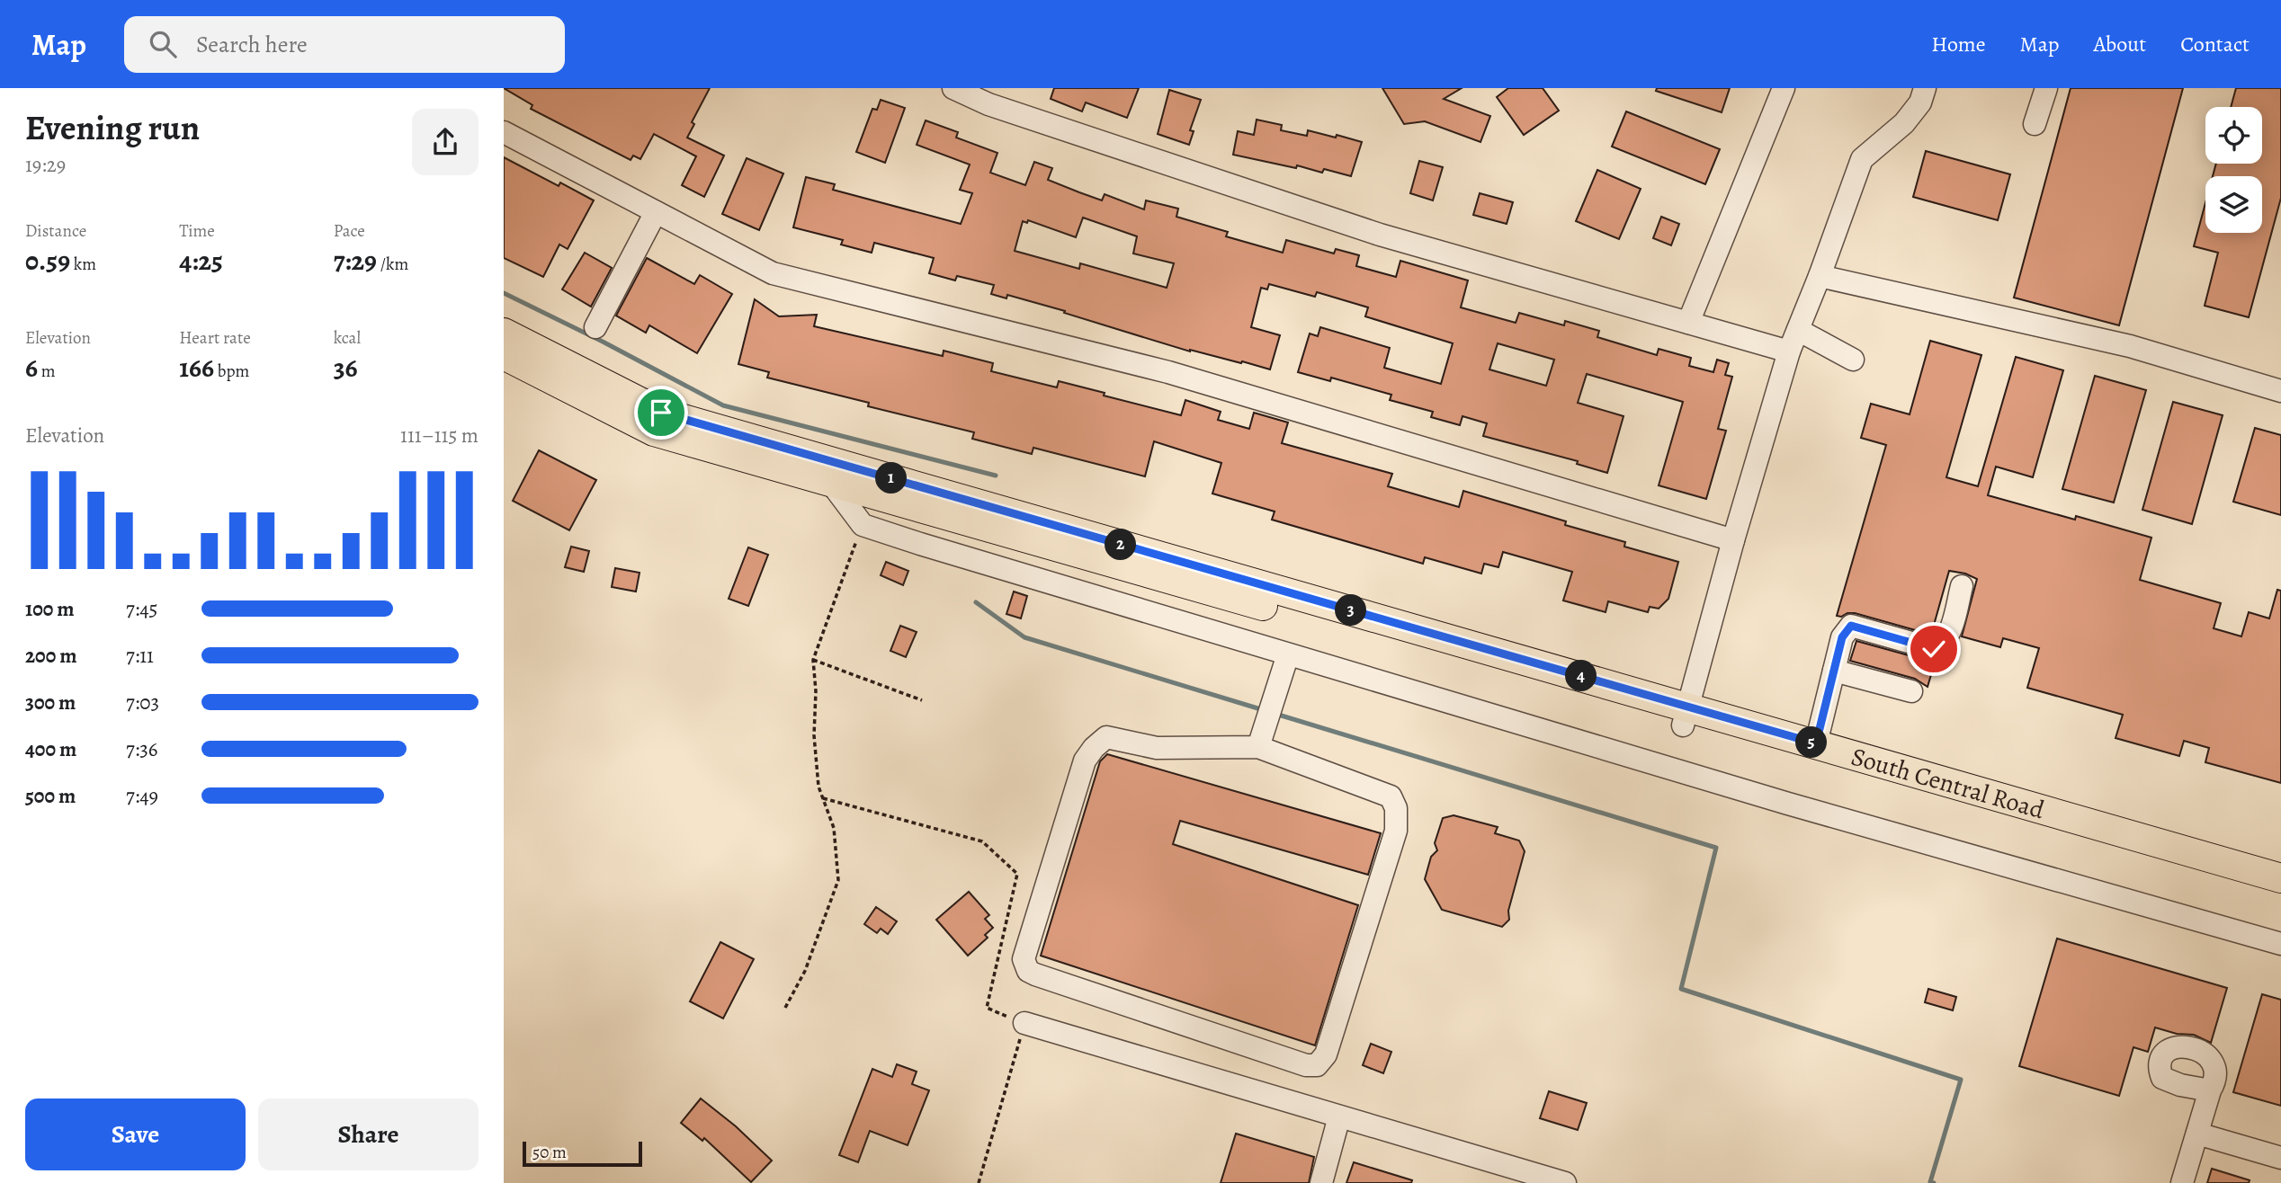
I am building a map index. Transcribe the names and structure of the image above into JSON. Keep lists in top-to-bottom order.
{
  "streets": {
    "main road": ["South Central Road"]
  },
  "scale_bar": "50 m",
  "page": {
    "header": "Map",
    "search": "Search here",
    "nav": [
      "Home",
      "Map",
      "About",
      "Contact"
    ],
    "heading": ["Evening run", "19:29"],
    "stats": [
      ["Distance", "0.59 km"],
      ["Time", "4:25"],
      ["Pace", "7:29 /km"],
      ["Elevation", "6 m"],
      ["Heart rate", "166 bpm"],
      ["kcal", "36"]
    ],
    "chart": ["Elevation", "111–115 m"],
    "pins": [
      "1",
      "2",
      "3",
      "4",
      "5"
    ],
    "list": [
      {
        "name": "100 m",
        "note": "7:45"
      },
      {
        "name": "200 m",
        "note": "7:11"
      },
      {
        "name": "300 m",
        "note": "7:03"
      },
      {
        "name": "400 m",
        "note": "7:36"
      },
      {
        "name": "500 m",
        "note": "7:49"
      }
    ],
    "buttons": ["Save", "Share"],
    "scale": "50 m"
  }
}
